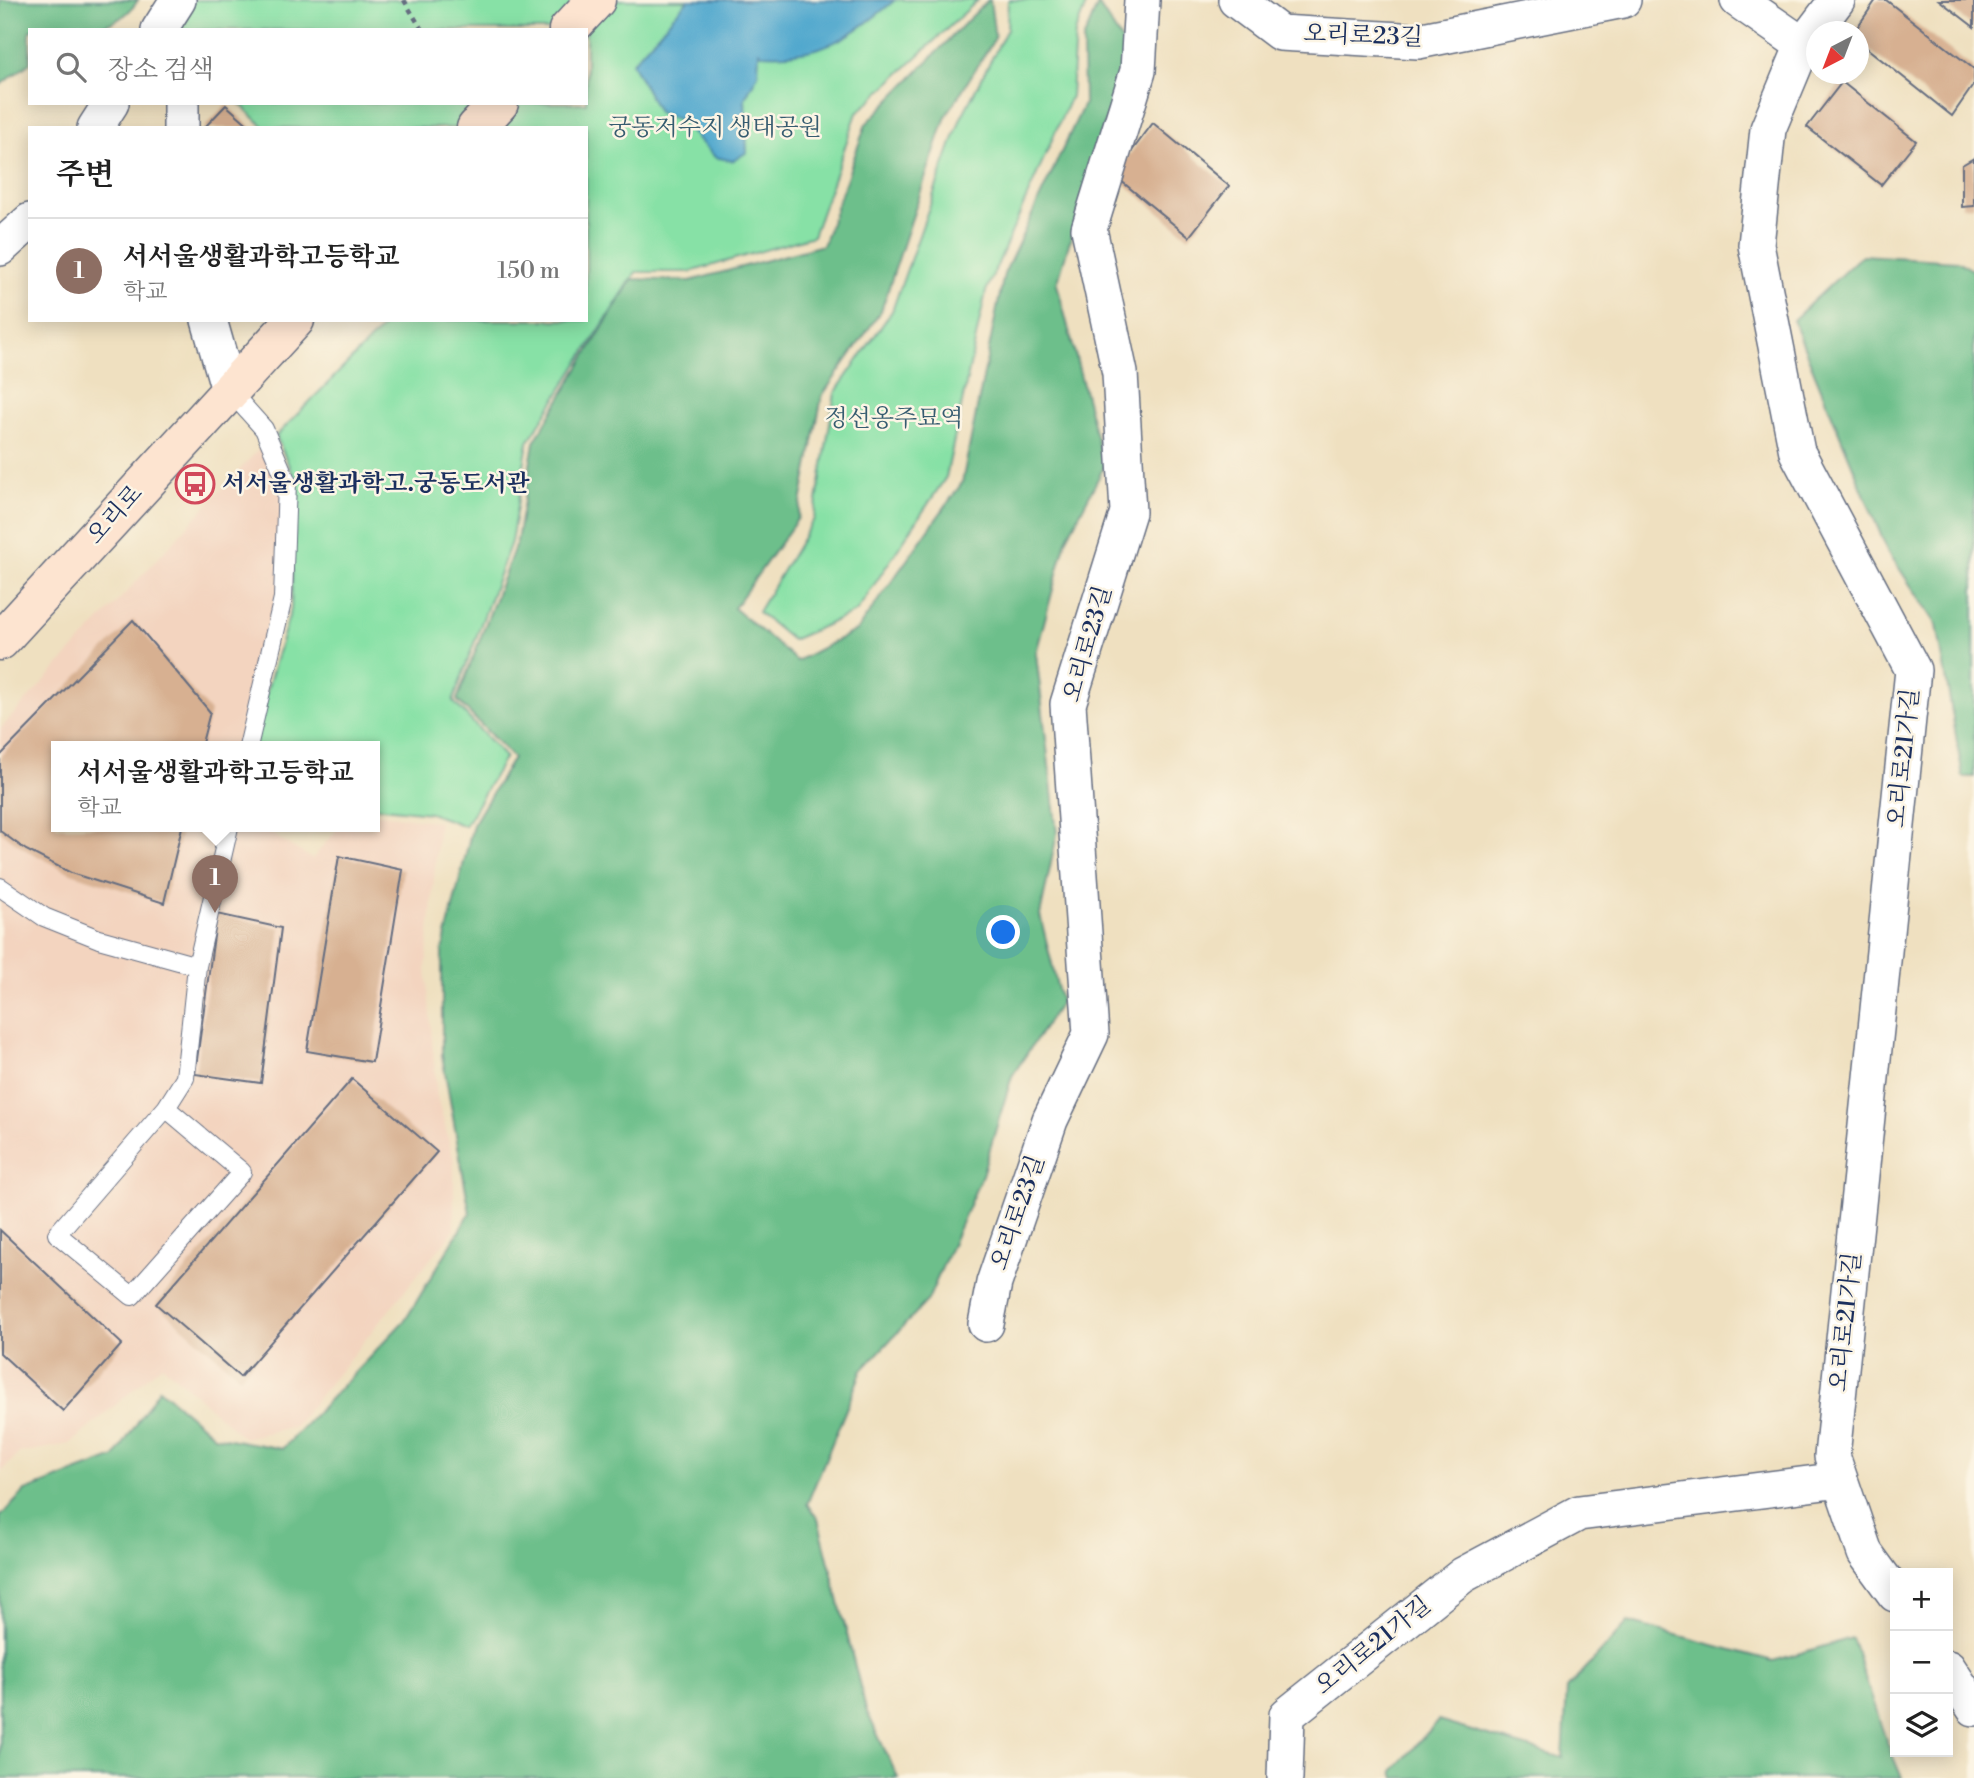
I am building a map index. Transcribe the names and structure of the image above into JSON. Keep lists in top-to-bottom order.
{
  "streets": {
    "main road": ["오리로"],
    "street": ["오리로23길", "오리로21가길"]
  },
  "parks": ["궁동저수지 생태공원", "정선옹주묘역"],
  "places": {
    "bus stop": ["서서울생활과학고.궁동도서관"]
  },
  "north": "bottom left",
  "page": {
    "search": "장소 검색",
    "heading": "주변",
    "list": [
      {
        "mark": "1",
        "name": "서서울생활과학고등학교",
        "note": "학교",
        "value": "150 m"
      }
    ],
    "popup": ["서서울생활과학고등학교", "학교"],
    "pins": "1",
    "map_buttons": ["+", "−"]
  }
}
